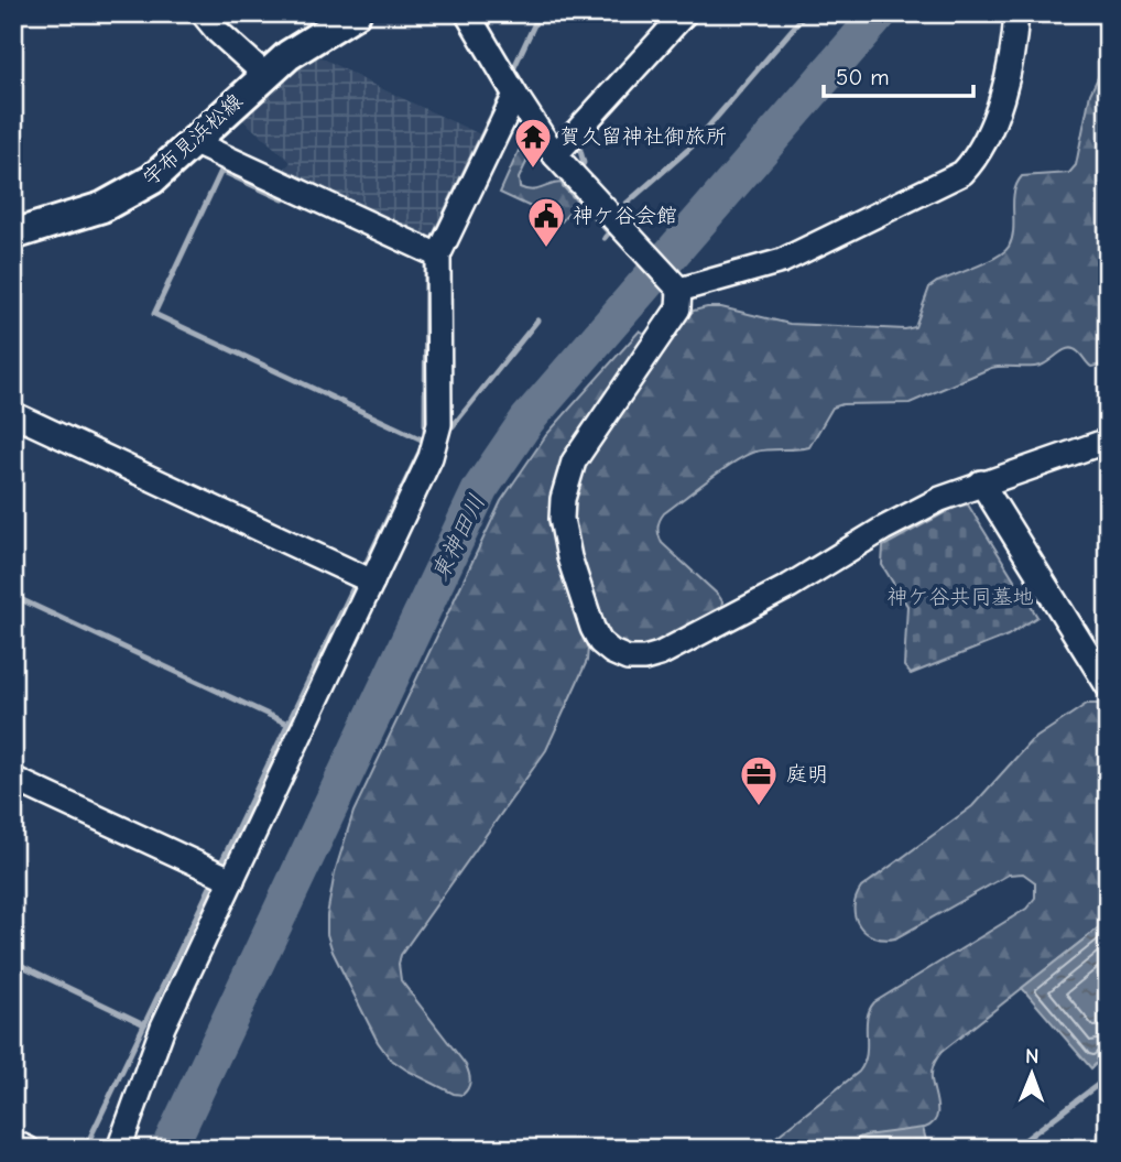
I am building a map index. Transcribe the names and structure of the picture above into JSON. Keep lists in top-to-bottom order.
{
  "streets": {
    "main road": ["宇布見浜松線"]
  },
  "water": ["東神田川"],
  "parks": ["神ケ谷共同墓地"],
  "places": {
    "temple": ["賀久留神社御旅所"],
    "public building": ["神ケ谷会館"],
    "office": ["庭明"]
  },
  "scale_bar": "50 m",
  "north": "top"
}
